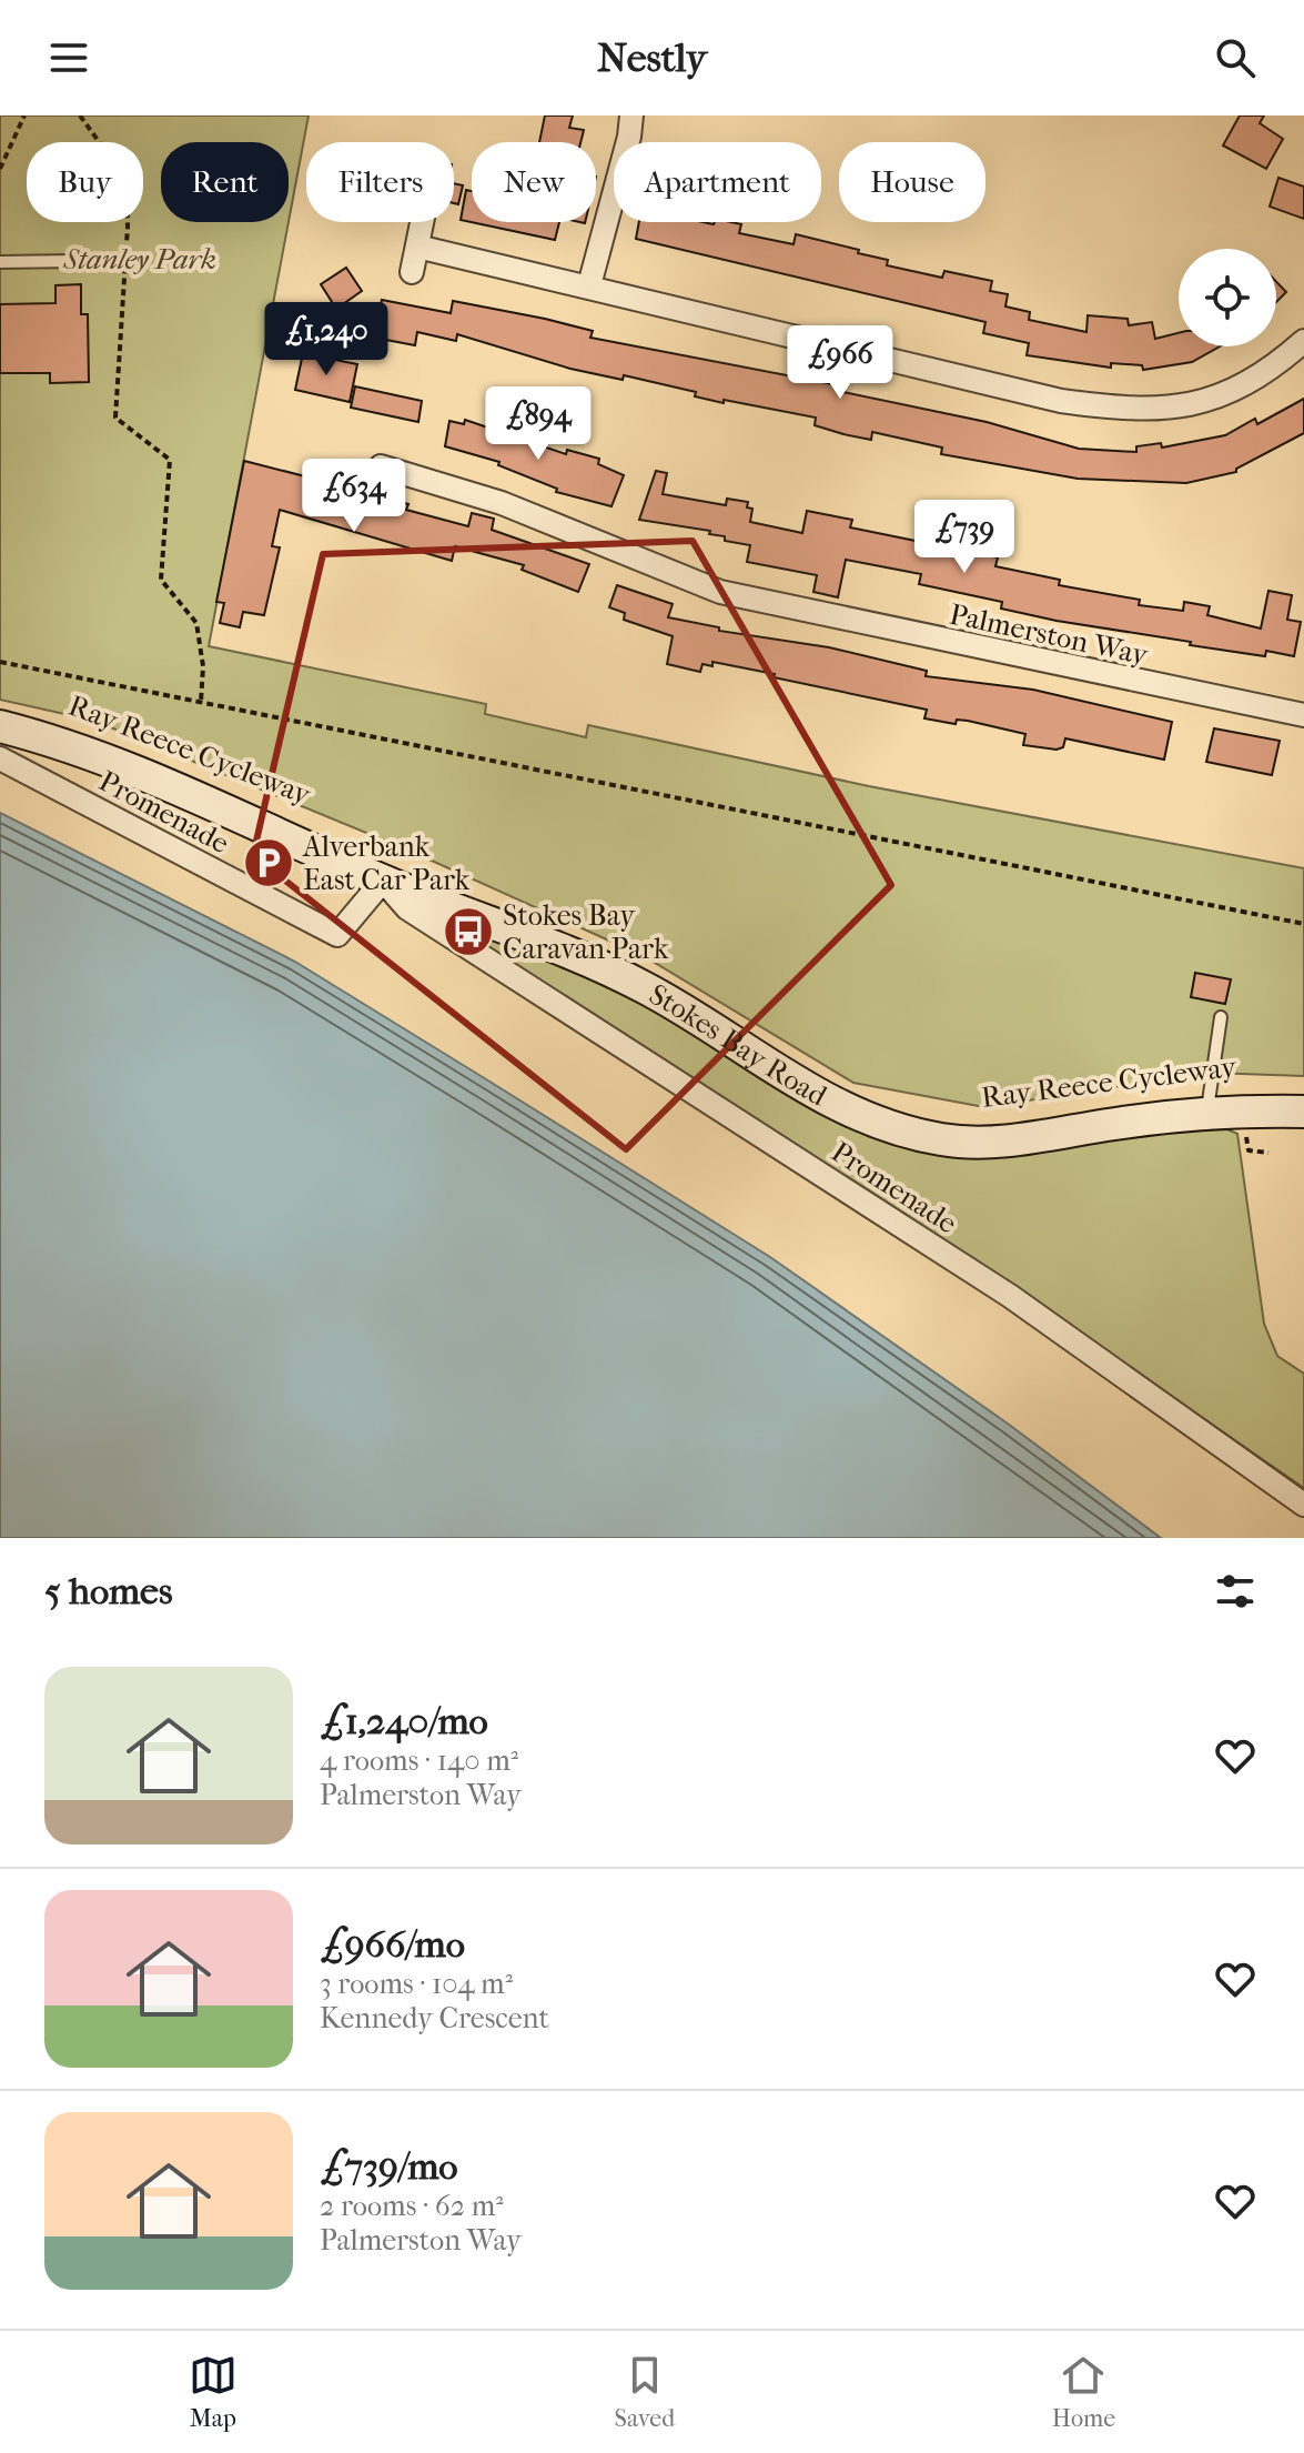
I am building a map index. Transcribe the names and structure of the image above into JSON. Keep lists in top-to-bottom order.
{
  "streets": {
    "street": ["Palmerston Way", "Promenade", "Stokes Bay Road"]
  },
  "crossings": [
    ["Promenade", "Stokes Bay Road"]
  ],
  "parks": ["Stanley Park"],
  "places": {
    "parking": ["Alverbank East Car Park"],
    "bus stop": ["Stokes Bay Caravan Park"]
  },
  "page": {
    "header": "Nestly",
    "chip": [
      "Buy",
      "Rent",
      "Filters",
      "New",
      "Apartment",
      "House"
    ],
    "price": [
      "£1,240",
      "£966",
      "£894",
      "£634",
      "£739"
    ],
    "heading": "5 homes",
    "list": [
      {
        "name": "£1,240/mo",
        "note": "4 rooms · 140 m² · Palmerston Way"
      },
      {
        "name": "£966/mo",
        "note": "3 rooms · 104 m² · Kennedy Crescent"
      },
      {
        "name": "£739/mo",
        "note": "2 rooms · 62 m² · Palmerston Way"
      }
    ],
    "tabs": ["Map", "Saved", "Home"]
  }
}
